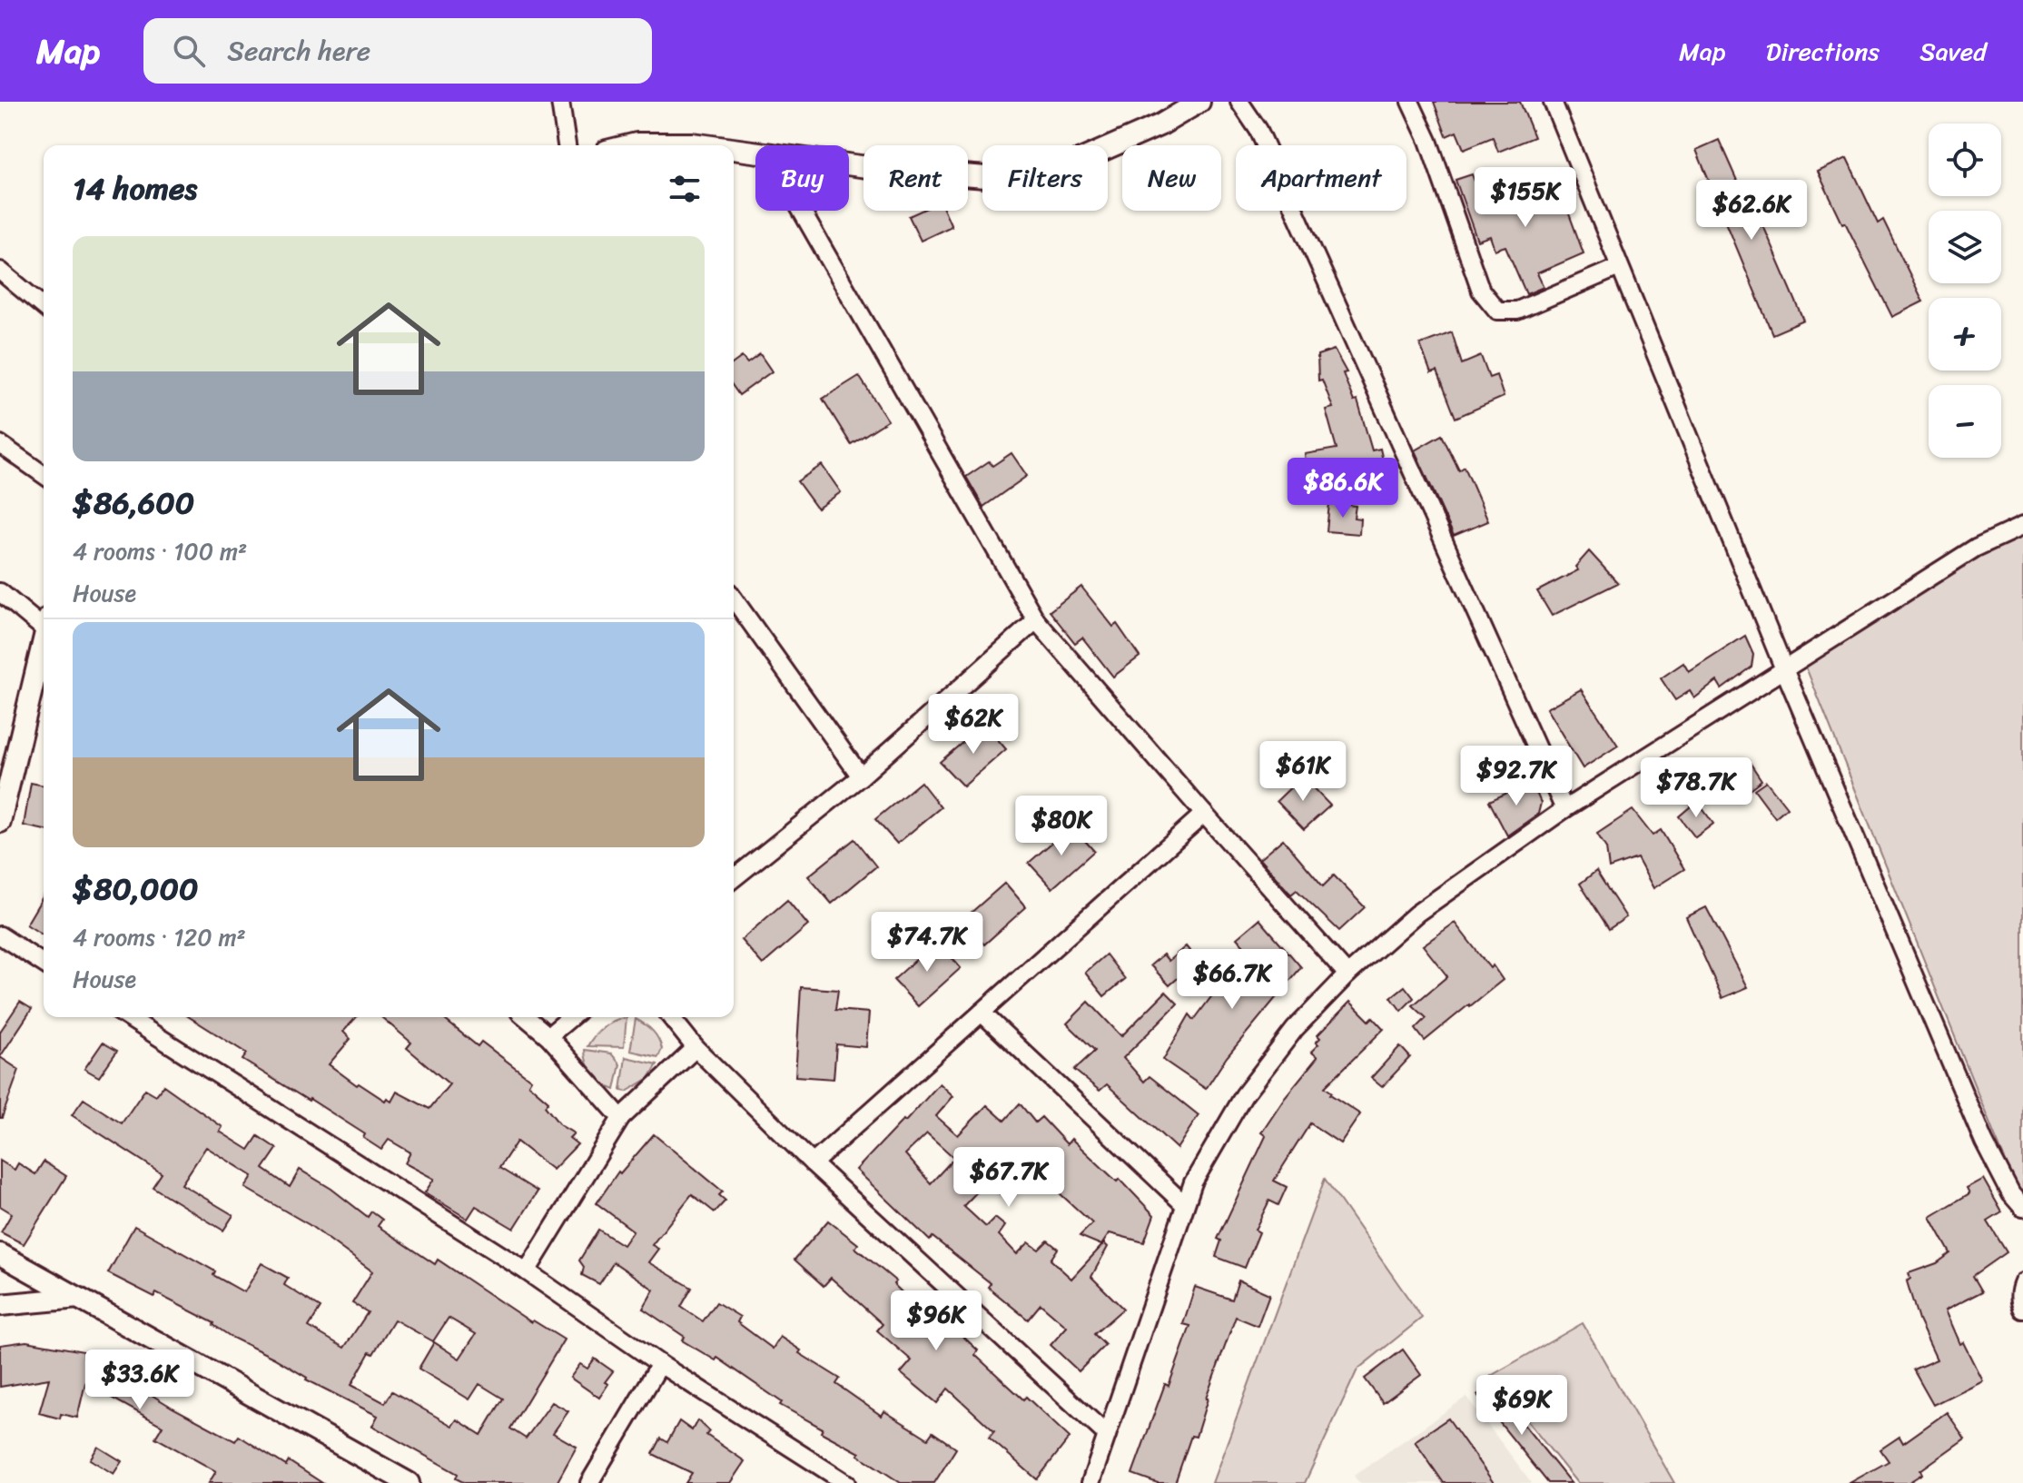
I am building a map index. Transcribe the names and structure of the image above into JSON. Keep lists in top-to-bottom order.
{
  "page": {
    "header": "Map",
    "search": "Search here",
    "nav": ["Map", "Directions", "Saved"],
    "map_buttons": ["+", "−"],
    "chip": [
      "Buy",
      "Rent",
      "Filters",
      "New",
      "Apartment"
    ],
    "heading": "14 homes",
    "price": [
      "$155K",
      "$62.6K",
      "$86.6K",
      "$62K",
      "$61K",
      "$92.7K",
      "$78.7K",
      "$80K",
      "$74.7K",
      "$66.7K",
      "$67.7K",
      "$96K",
      "$33.6K",
      "$69K"
    ],
    "list": [
      {
        "name": "$86,600",
        "note": "4 rooms · 100 m² · House"
      },
      {
        "name": "$80,000",
        "note": "4 rooms · 120 m² · House"
      }
    ]
  }
}
